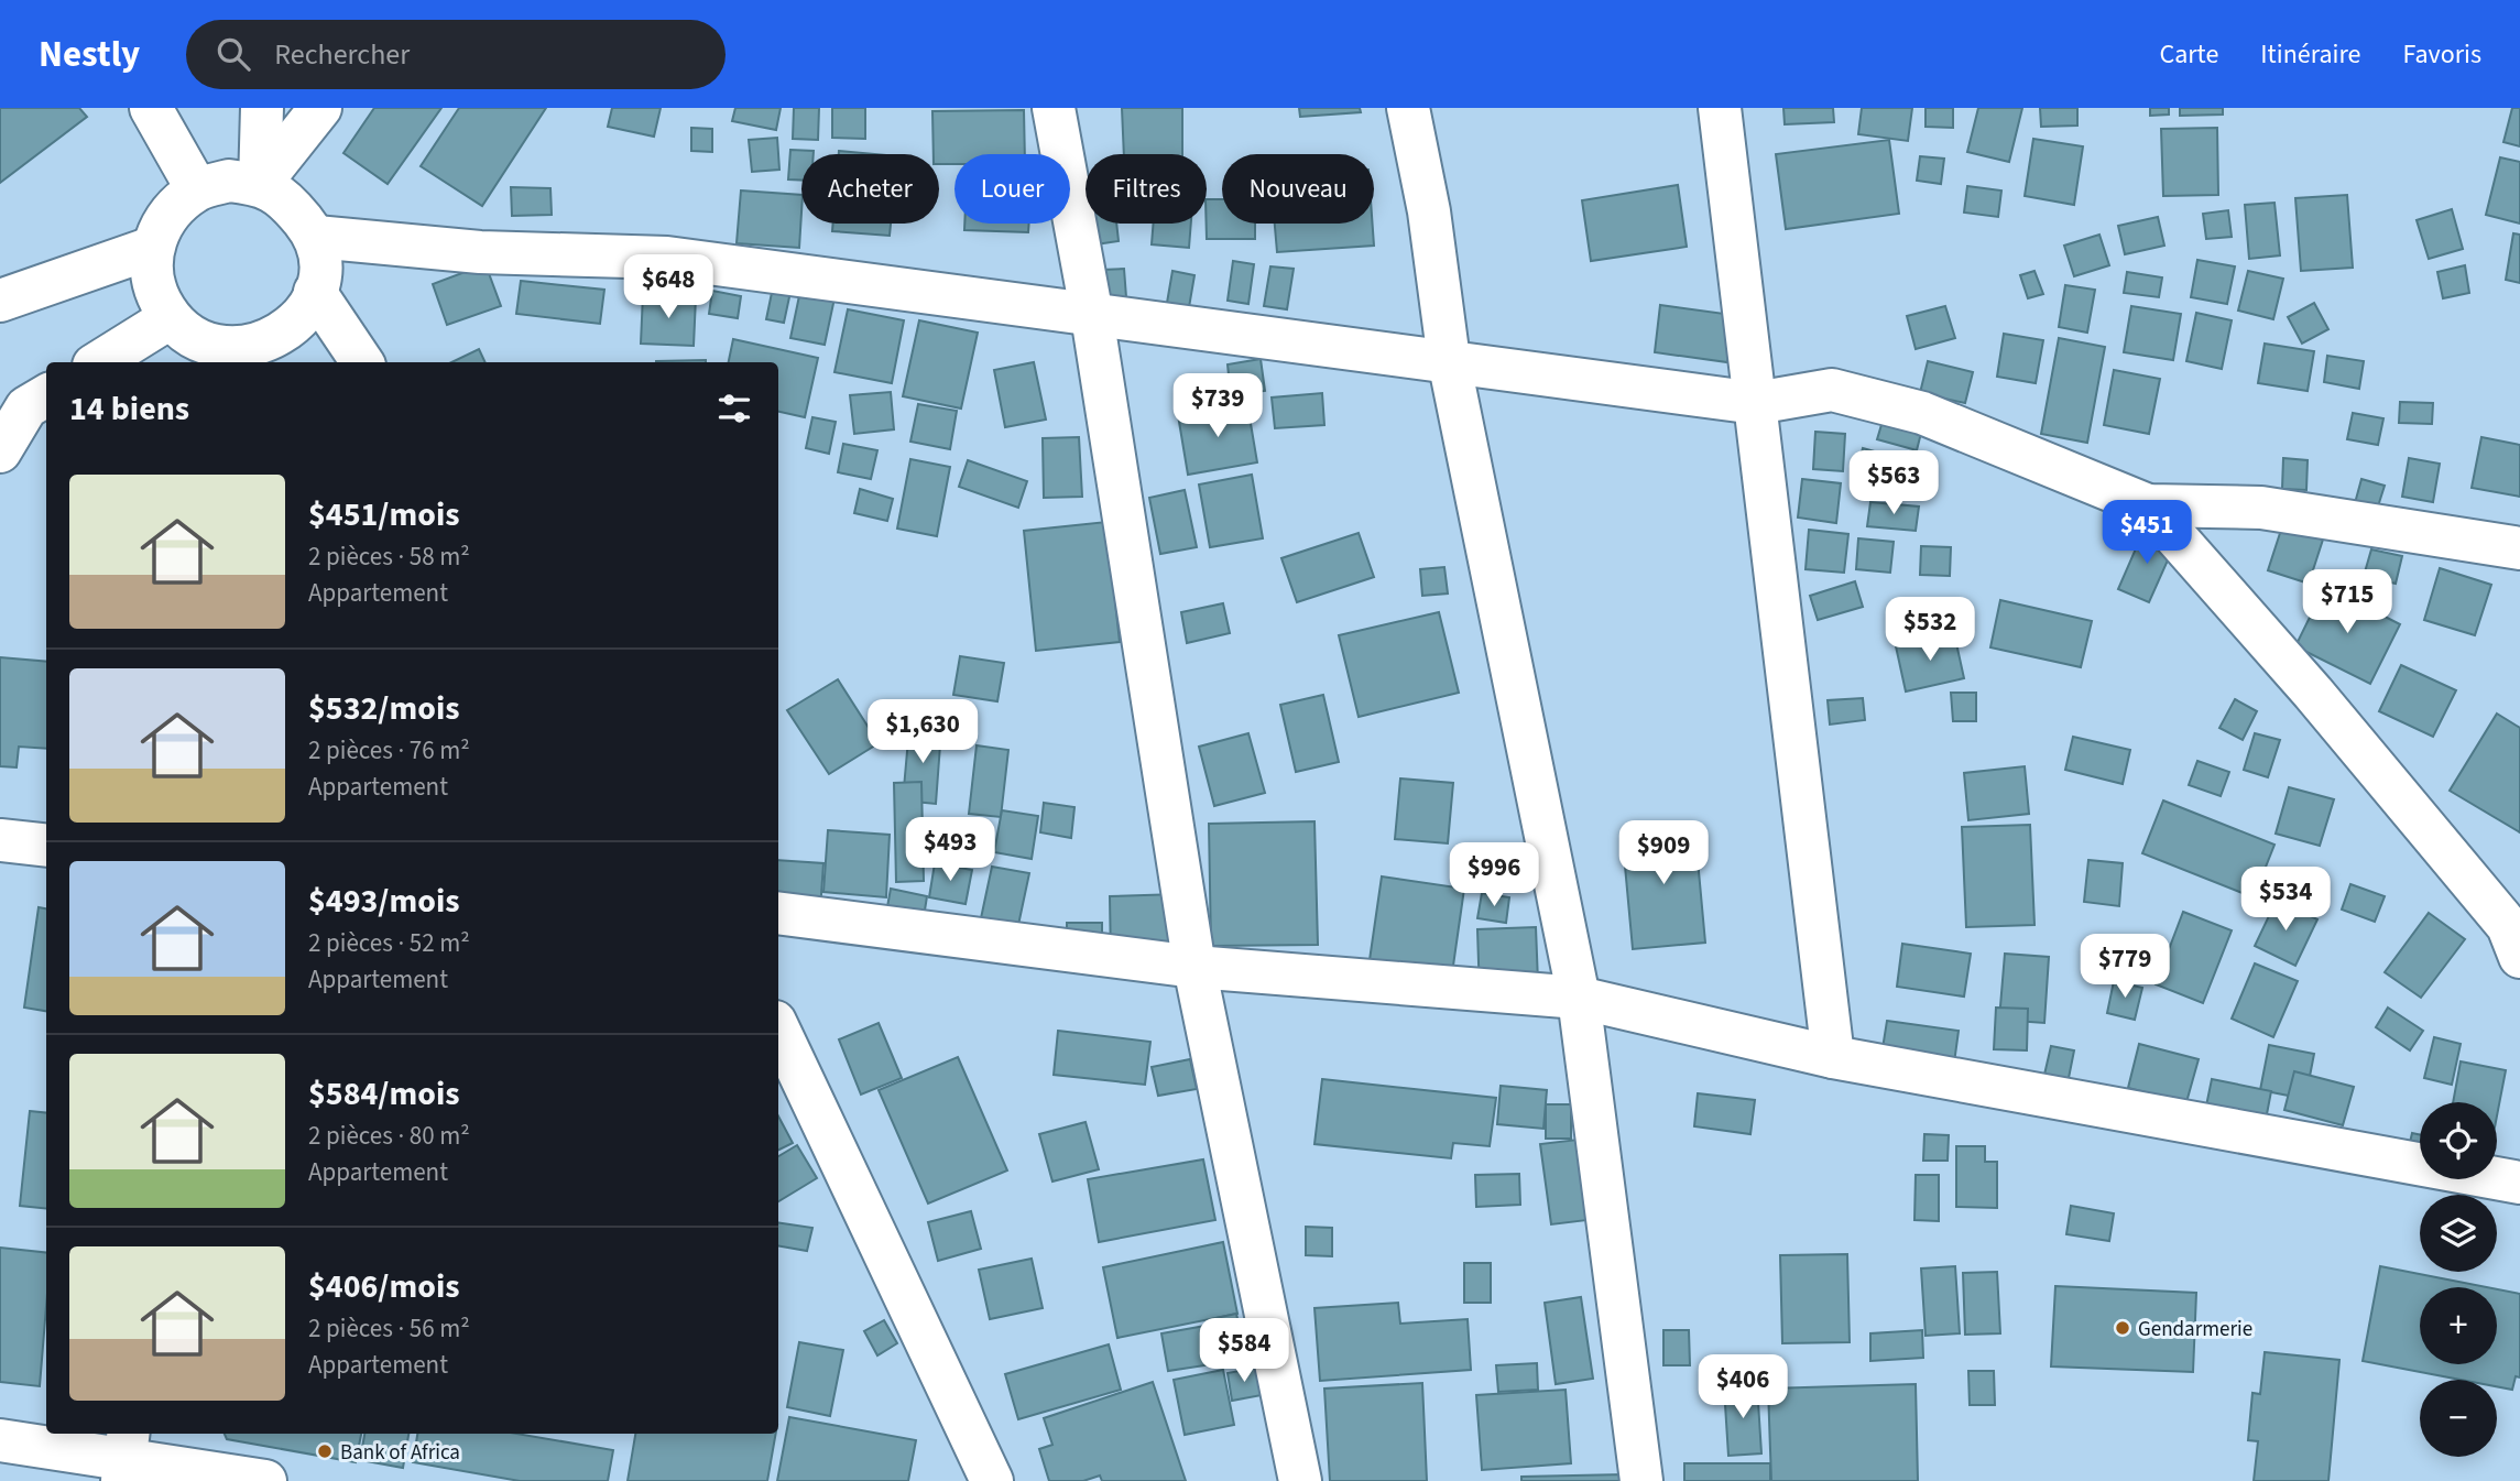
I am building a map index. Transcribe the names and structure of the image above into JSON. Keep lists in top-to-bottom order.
{
  "places": ["Gendarmerie", "Bank of Africa"],
  "page": {
    "header": "Nestly",
    "search": "Rechercher",
    "nav": ["Carte", "Itinéraire", "Favoris"],
    "chip": [
      "Acheter",
      "Louer",
      "Filtres",
      "Nouveau"
    ],
    "price": [
      "$648",
      "$739",
      "$563",
      "$451",
      "$715",
      "$532",
      "$1,630",
      "$493",
      "$909",
      "$996",
      "$534",
      "$779",
      "$584",
      "$406"
    ],
    "heading": "14 biens",
    "list": [
      {
        "name": "$451/mois",
        "note": "2 pièces · 58 m² · Appartement"
      },
      {
        "name": "$532/mois",
        "note": "2 pièces · 76 m² · Appartement"
      },
      {
        "name": "$493/mois",
        "note": "2 pièces · 52 m² · Appartement"
      },
      {
        "name": "$584/mois",
        "note": "2 pièces · 80 m² · Appartement"
      },
      {
        "name": "$406/mois",
        "note": "2 pièces · 56 m² · Appartement"
      }
    ],
    "map_buttons": ["+", "−"]
  }
}
